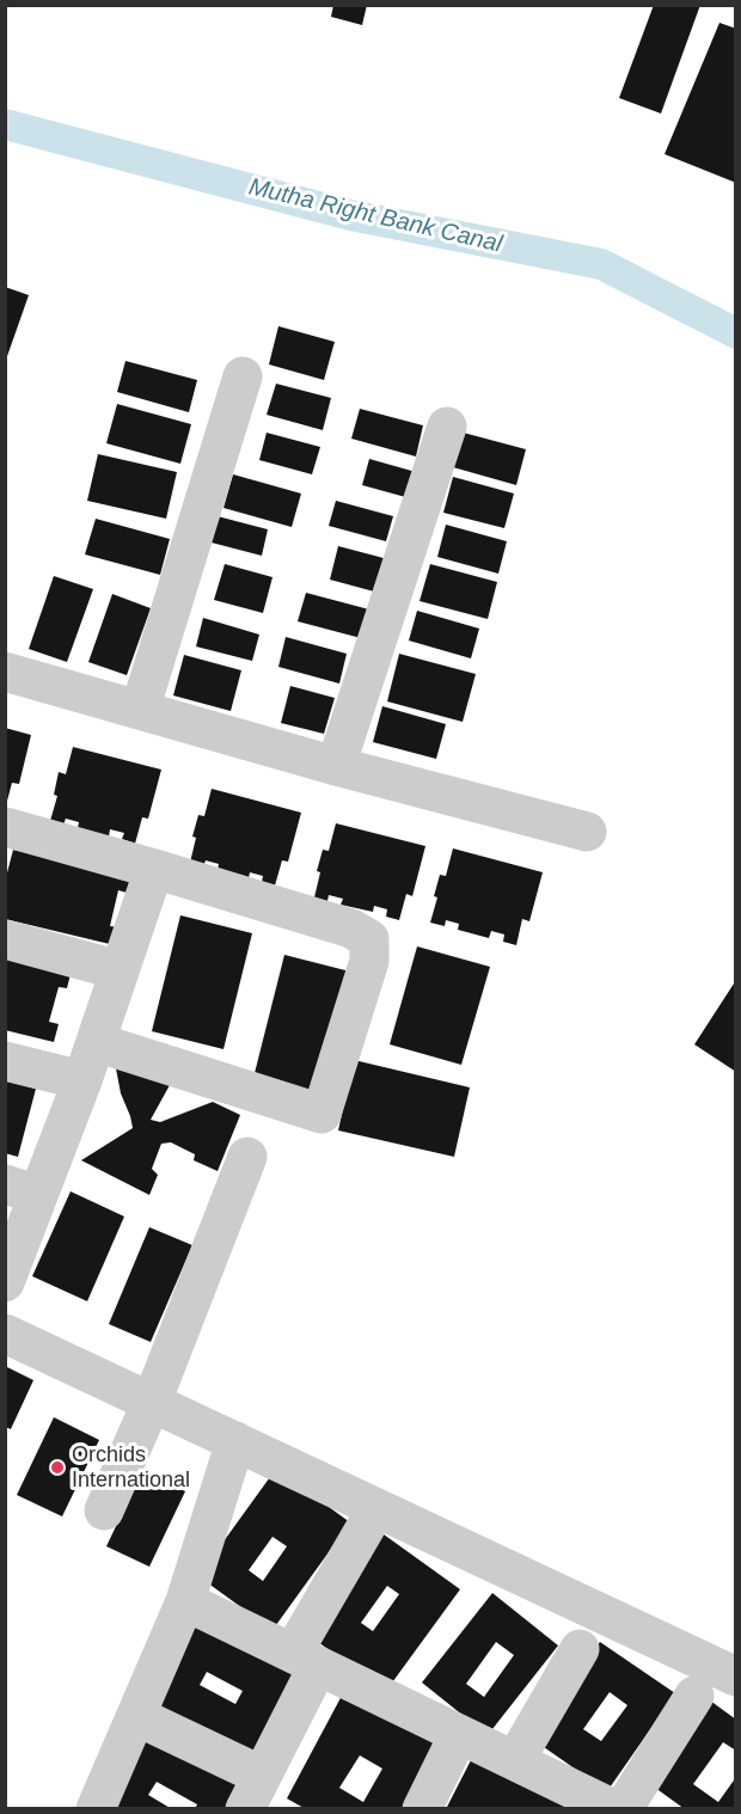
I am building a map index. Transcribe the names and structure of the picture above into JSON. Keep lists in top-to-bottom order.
{
  "water": ["Mutha Right Bank Canal"],
  "places": ["Orchids International"]
}
